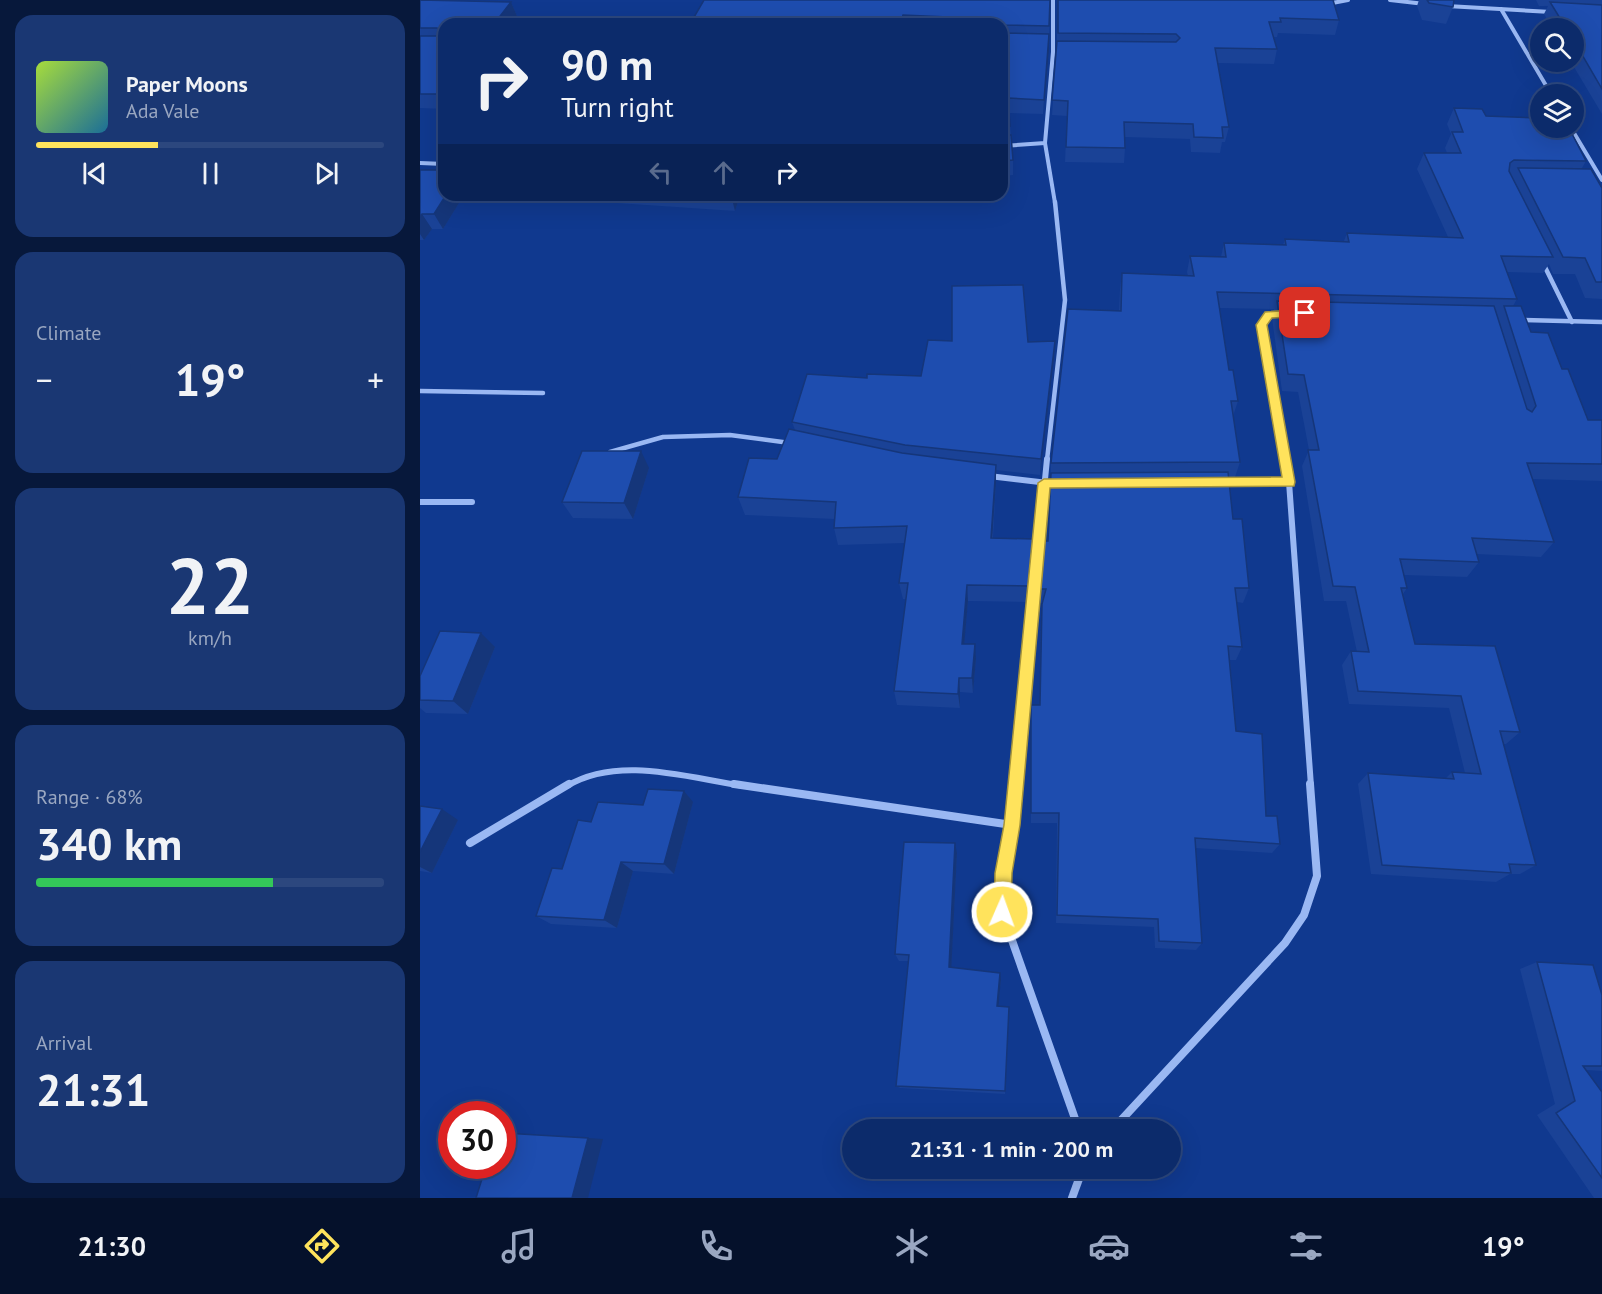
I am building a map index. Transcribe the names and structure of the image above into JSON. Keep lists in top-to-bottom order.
{
  "page": {
    "turn": ["90 m", "Turn right"],
    "song": ["Paper Moons", "Ada Vale"],
    "tile": [
      "Climate",
      ["22", "km/h"],
      ["Range · 68%", "340 km"],
      ["Arrival", "21:31"]
    ],
    "heat": ["−", "19°", "+"],
    "limit": "30",
    "trip": "21:31 · 1 min · 200 m",
    "tabs": ["21:30", "19°"]
  }
}
